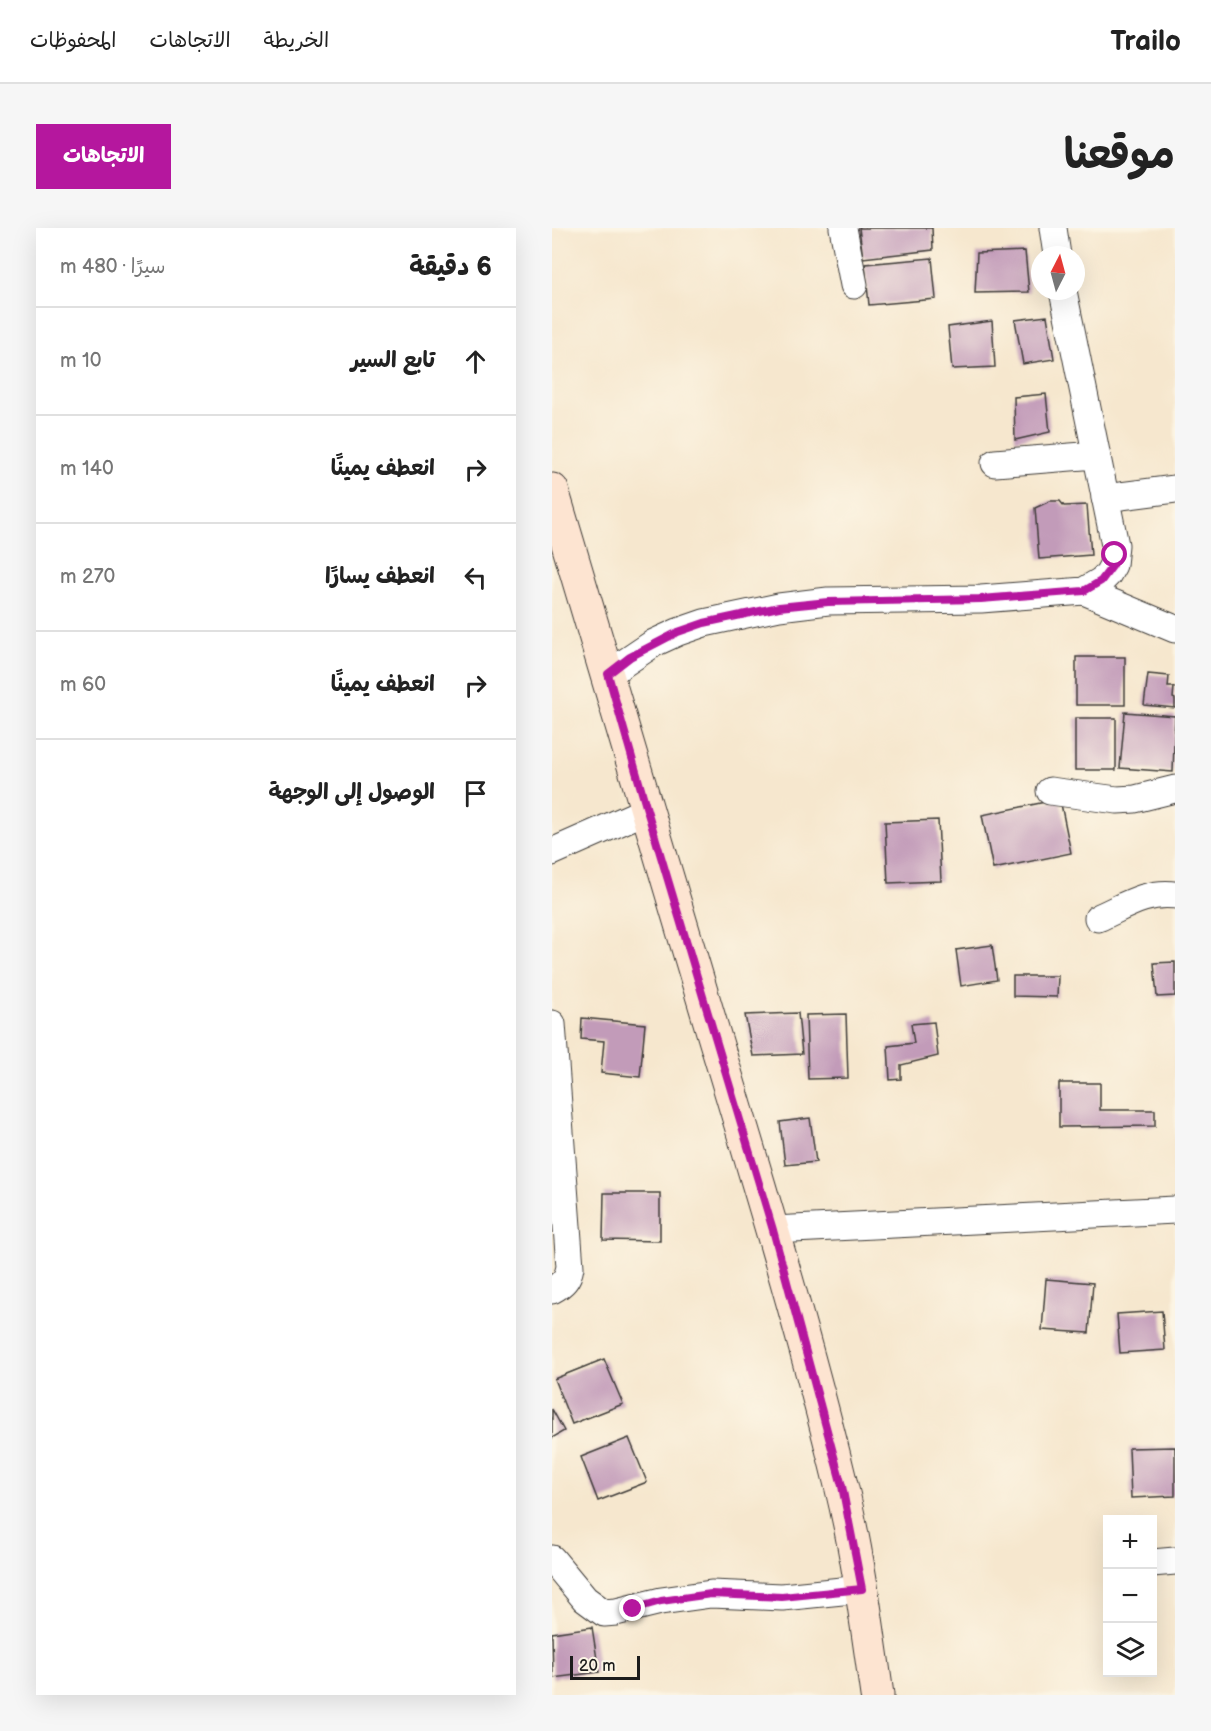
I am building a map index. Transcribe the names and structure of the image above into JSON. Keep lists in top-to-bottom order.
{
  "scale_bar": "20 m",
  "north": "top",
  "page": {
    "header": "Trailo",
    "nav": ["الخريطة", "الاتجاهات", "المحفوظات"],
    "title": "موقعنا",
    "buttons": "الاتجاهات",
    "heading": ["6 دقيقة", "سيرًا · 480 m"],
    "list": [
      ["تابع السير", "10 m"],
      ["انعطف يمينًا", "140 m"],
      ["انعطف يسارًا", "270 m"],
      ["انعطف يمينًا", "60 m"],
      "الوصول إلى الوجهة"
    ],
    "map_buttons": ["+", "−"],
    "scale": "20 m"
  }
}
